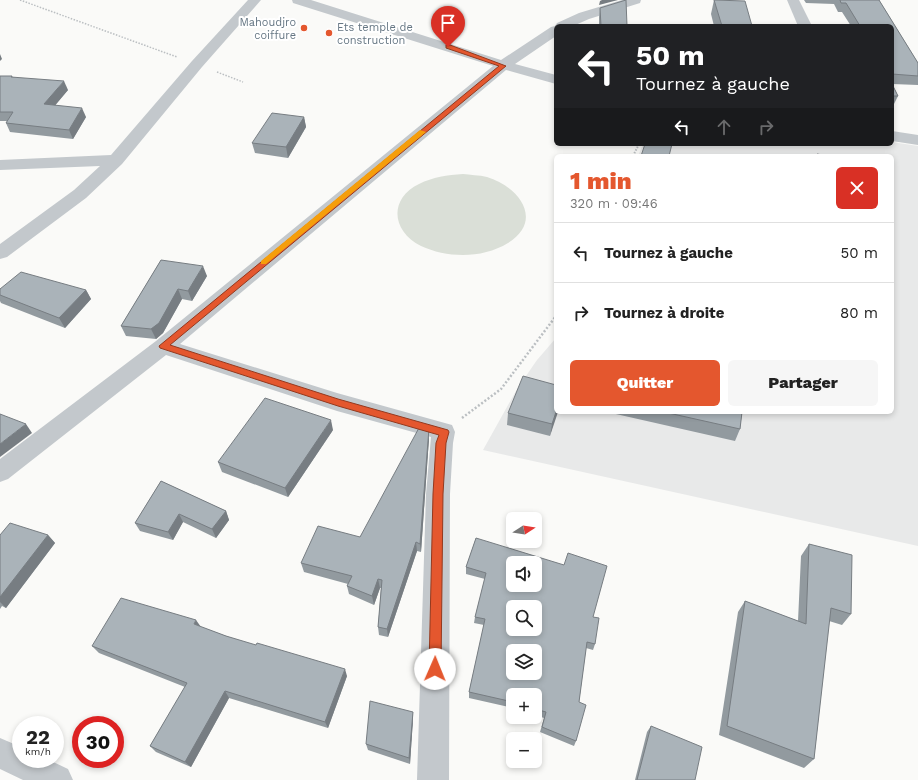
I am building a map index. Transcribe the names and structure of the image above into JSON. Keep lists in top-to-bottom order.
{
  "places": ["Mahoudjro coiffure", "Ets temple de construction"],
  "north": "right",
  "page": {
    "turn": ["50 m", "Tournez à gauche"],
    "heading": ["1 min", "320 m · 09:46"],
    "list": [
      {
        "name": "Tournez à gauche",
        "value": "50 m"
      },
      {
        "name": "Tournez à droite",
        "value": "80 m"
      }
    ],
    "buttons": ["Quitter", "Partager"],
    "map_buttons": ["+", "−"],
    "speed": "22 km/h",
    "limit": "30"
  }
}
